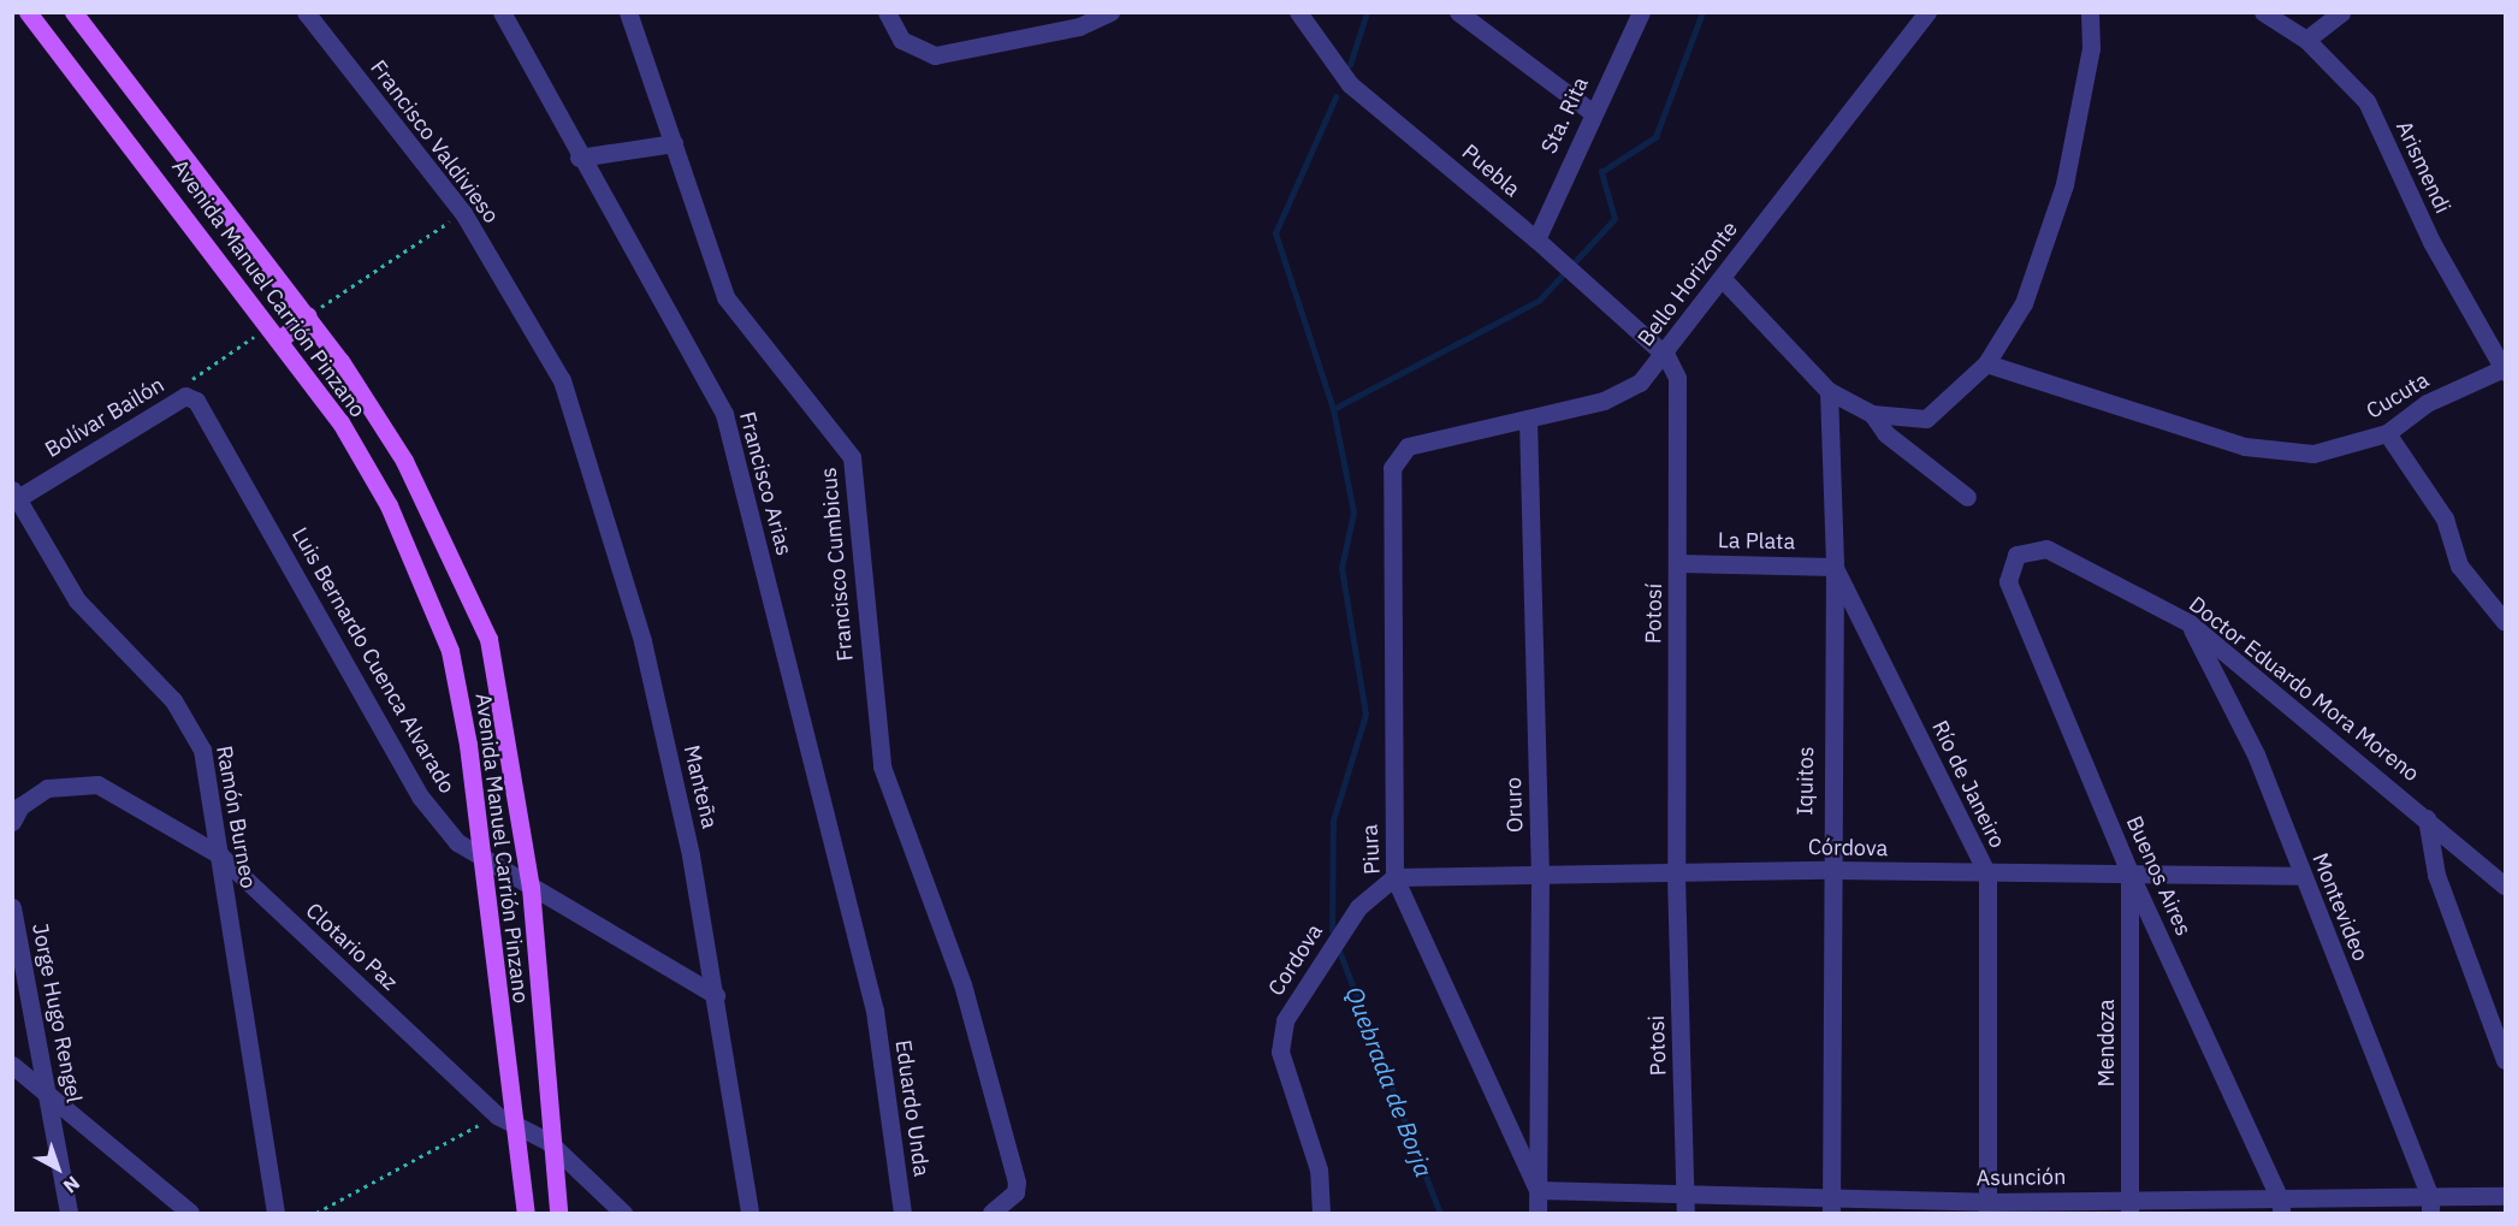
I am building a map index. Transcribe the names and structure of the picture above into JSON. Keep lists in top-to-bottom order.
{
  "streets": {
    "main road": ["Avenida Manuel Carrión Pinzano"],
    "street": [
      "Sta. Rita",
      "Francisco Valdivieso",
      "Arismendi",
      "Puebla",
      "Bello Horizonte",
      "Cucuta",
      "Bolívar Bailón",
      "Francisco Arias",
      "La Plata",
      "Francisco Cumbicus",
      "Potosí",
      "Luis Bernardo Cuenca Alvarado",
      "Doctor Eduardo Mora Moreno",
      "Iquitos",
      "Río de Janeiro",
      "Manteña",
      "Oruro",
      "Ramón Burneo",
      "Córdova",
      "Piura",
      "Buenos Aires",
      "Montevideo",
      "Clotario Paz",
      "Cordova",
      "Jorge Hugo Rengel",
      "Mendoza",
      "Potosi",
      "Eduardo Unda",
      "Asunción"
    ]
  },
  "crossings": [
    ["Sta. Rita", "Puebla"],
    ["Francisco Valdivieso", "Manteña"],
    ["Arismendi", "Cucuta"],
    ["Puebla", "Bello Horizonte"],
    ["Puebla", "Potosí"],
    ["Bello Horizonte", "Potosí"],
    ["Bello Horizonte", "Oruro"],
    ["Bello Horizonte", "Piura"],
    ["Avenida Manuel Carrión Pinzano", "Luis Bernardo Cuenca Alvarado"],
    ["Bolívar Bailón", "Luis Bernardo Cuenca Alvarado"],
    ["Bolívar Bailón", "Ramón Burneo"],
    ["Francisco Arias", "Eduardo Unda"],
    ["La Plata", "Potosí"],
    ["La Plata", "Iquitos"],
    ["La Plata", "Río de Janeiro"],
    ["Potosí", "Córdova"],
    ["Potosí", "Potosi"],
    ["Luis Bernardo Cuenca Alvarado", "Manteña"],
    ["Doctor Eduardo Mora Moreno", "Buenos Aires"],
    ["Doctor Eduardo Mora Moreno", "Montevideo"],
    ["Iquitos", "Río de Janeiro"],
    ["Iquitos", "Córdova"],
    ["Iquitos", "Asunción"],
    ["Río de Janeiro", "Córdova"],
    ["Río de Janeiro", "Asunción"],
    ["Oruro", "Córdova"],
    ["Oruro", "Piura"],
    ["Oruro", "Asunción"],
    ["Ramón Burneo", "Clotario Paz"],
    ["Córdova", "Piura"],
    ["Córdova", "Buenos Aires"],
    ["Córdova", "Montevideo"],
    ["Córdova", "Cordova"],
    ["Córdova", "Mendoza"],
    ["Córdova", "Potosi"],
    ["Piura", "Cordova"],
    ["Piura", "Asunción"],
    ["Buenos Aires", "Mendoza"],
    ["Buenos Aires", "Asunción"],
    ["Montevideo", "Asunción"],
    ["Mendoza", "Asunción"],
    ["Potosi", "Asunción"]
  ],
  "water": ["Quebrada de Borja"],
  "north": "bottom right"
}
